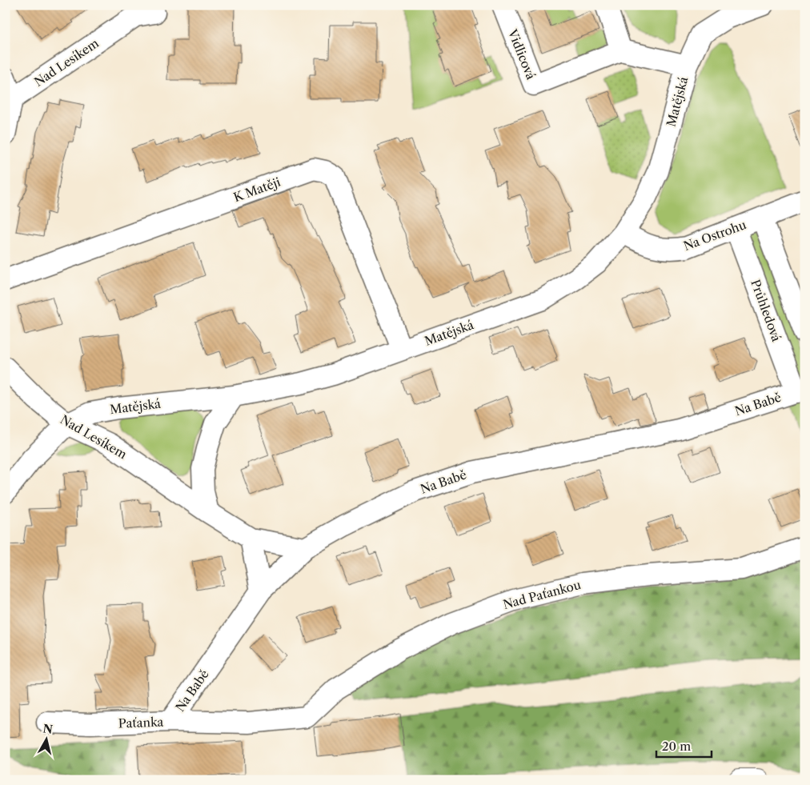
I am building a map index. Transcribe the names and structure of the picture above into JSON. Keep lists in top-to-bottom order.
{
  "streets": {
    "street": [
      "Vidlicová",
      "Nad Lesíkem",
      "Matějská",
      "K Matěji",
      "Na Ostrohu",
      "Průhledová",
      "Na Babě",
      "Nad Paťankou",
      "Paťanka"
    ]
  },
  "crossings": [
    ["Nad Lesíkem", "Matějská"],
    ["Matějská", "K Matěji"],
    ["Matějská", "Na Ostrohu"],
    ["Na Ostrohu", "Průhledová"],
    ["Průhledová", "Na Babě"],
    ["Na Babě", "Paťanka"],
    ["Nad Paťankou", "Paťanka"]
  ],
  "scale_bar": "20 m",
  "north": "top"
}
